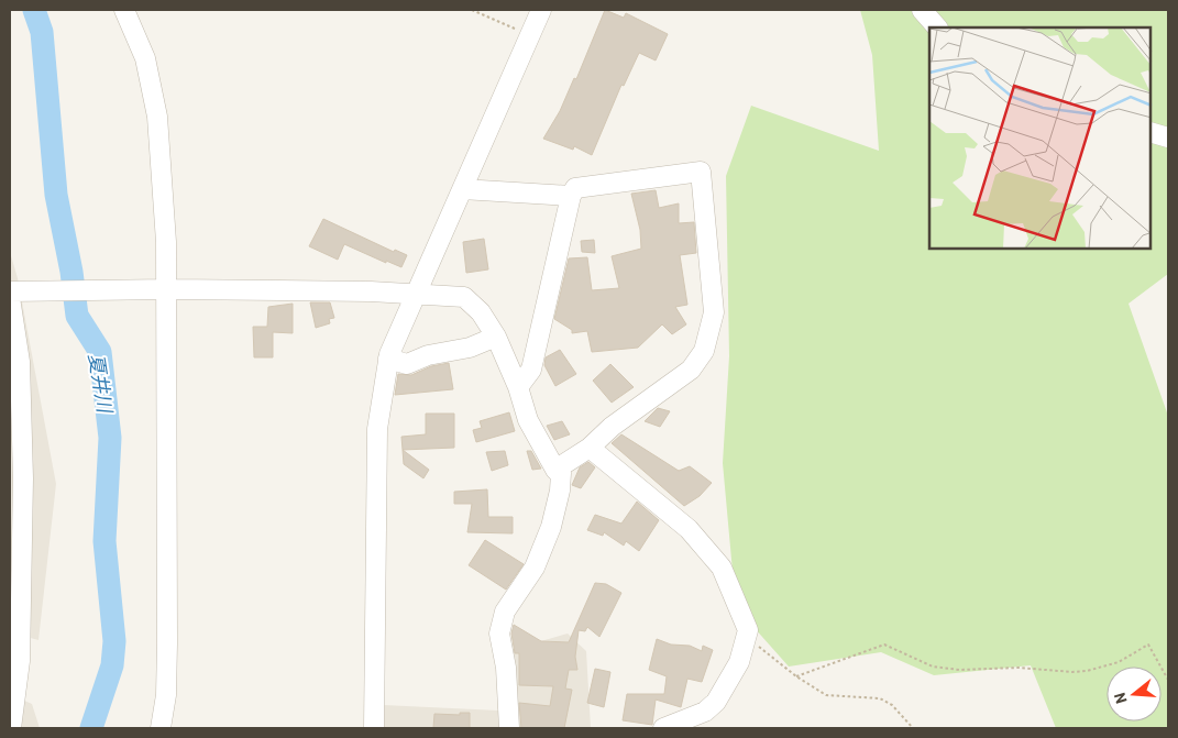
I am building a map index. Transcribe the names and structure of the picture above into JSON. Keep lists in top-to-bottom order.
{
  "water": ["夏井川"],
  "north": "left"
}
